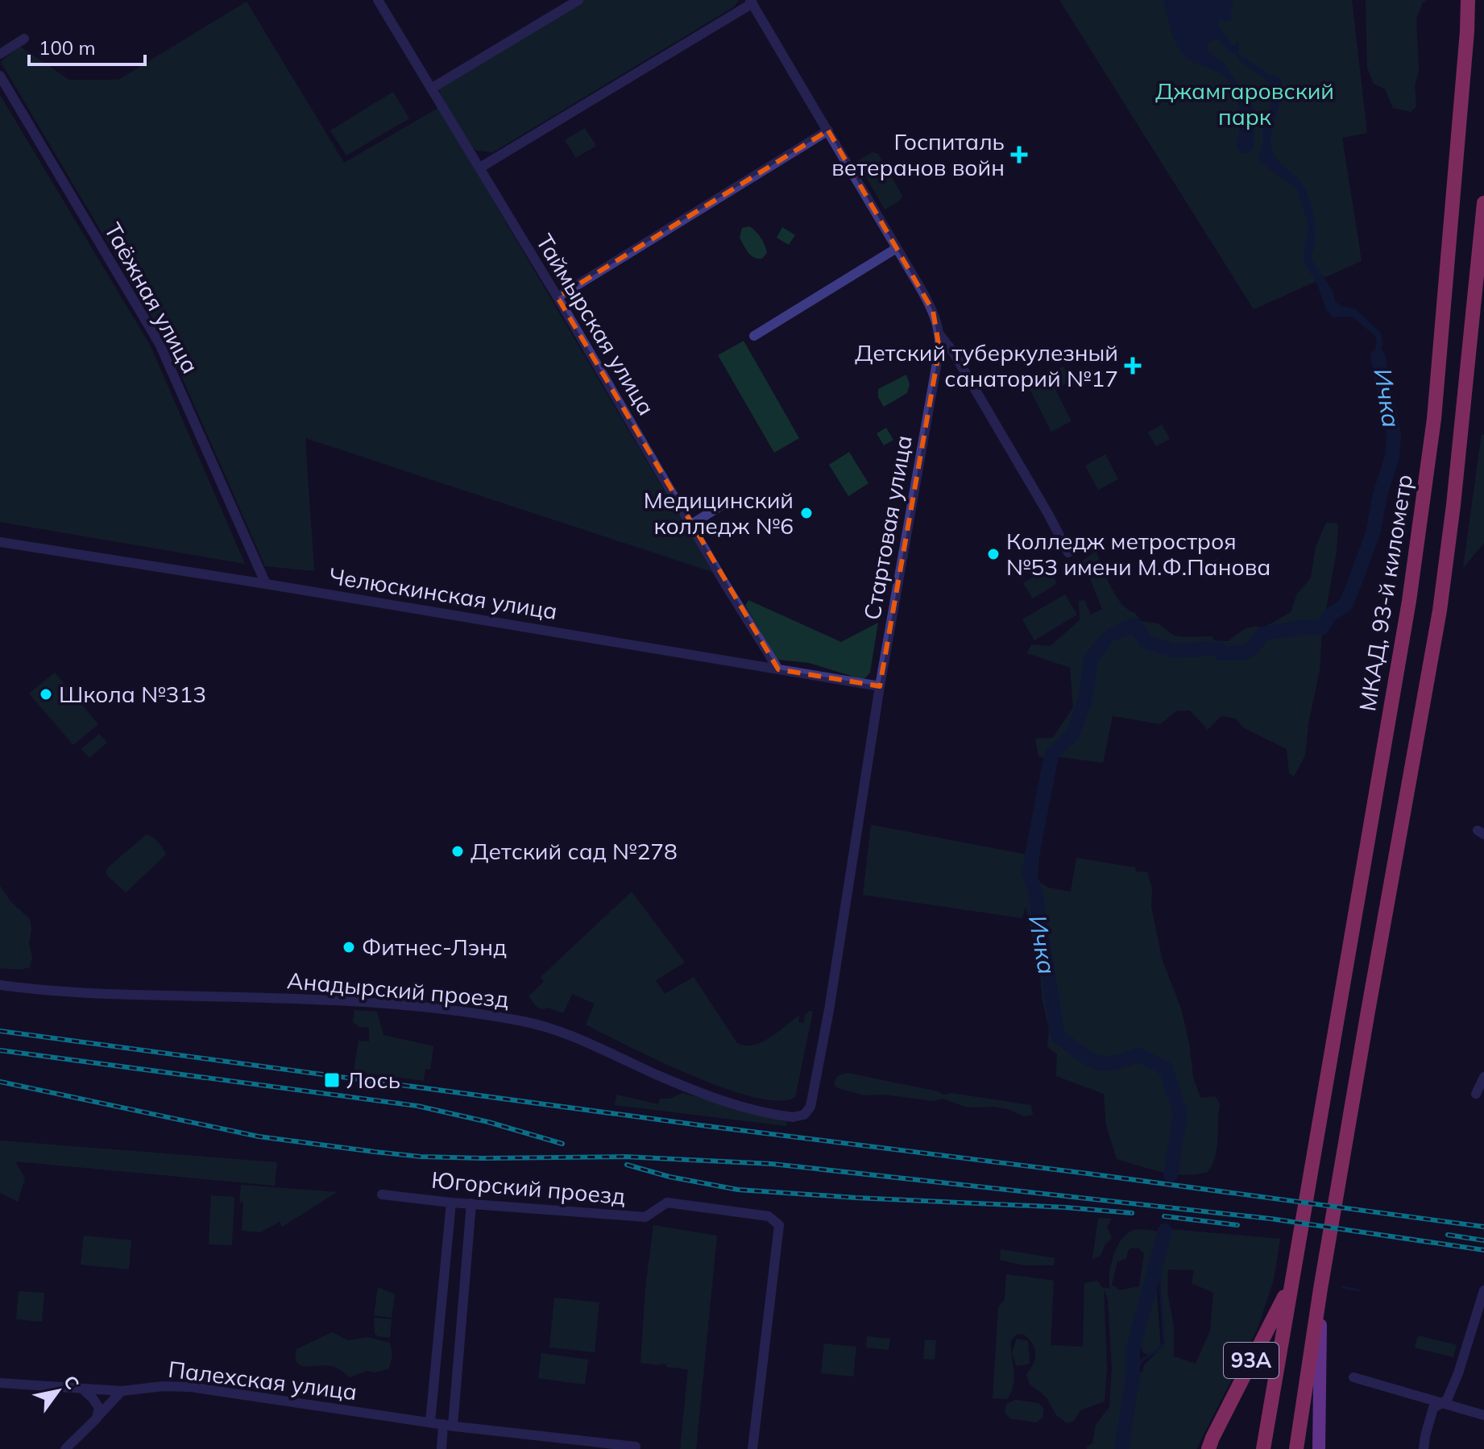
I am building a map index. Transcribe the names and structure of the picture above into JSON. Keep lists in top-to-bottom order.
{
  "streets": {
    "highway": ["МКАД, 93-й километр", "93A"],
    "street": [
      "Таёжная улица",
      "Таймырская улица",
      "Стартовая улица",
      "Челюскинская улица",
      "Анадырский проезд",
      "Югорский проезд",
      "Палехская улица"
    ]
  },
  "crossings": [
    ["Таёжная улица", "Челюскинская улица"],
    ["Таймырская улица", "Челюскинская улица"],
    ["Стартовая улица", "Челюскинская улица"],
    ["Стартовая улица", "Анадырский проезд"],
    ["МКАД, 93-й километр", "93A"]
  ],
  "water": ["Ичка"],
  "parks": ["Джамгаровский парк"],
  "places": {
    "health": ["Госпиталь ветеранов войн", "Детский туберкулезный санаторий №17"],
    "other": [
      "Медицинский колледж №6",
      "Колледж метростроя №53 имени М.Ф.Панова",
      "Школа №313",
      "Детский сад №278",
      "Фитнес-Лэнд"
    ],
    "transit": ["Лось"]
  },
  "scale_bar": "100 m",
  "north": "top right"
}
